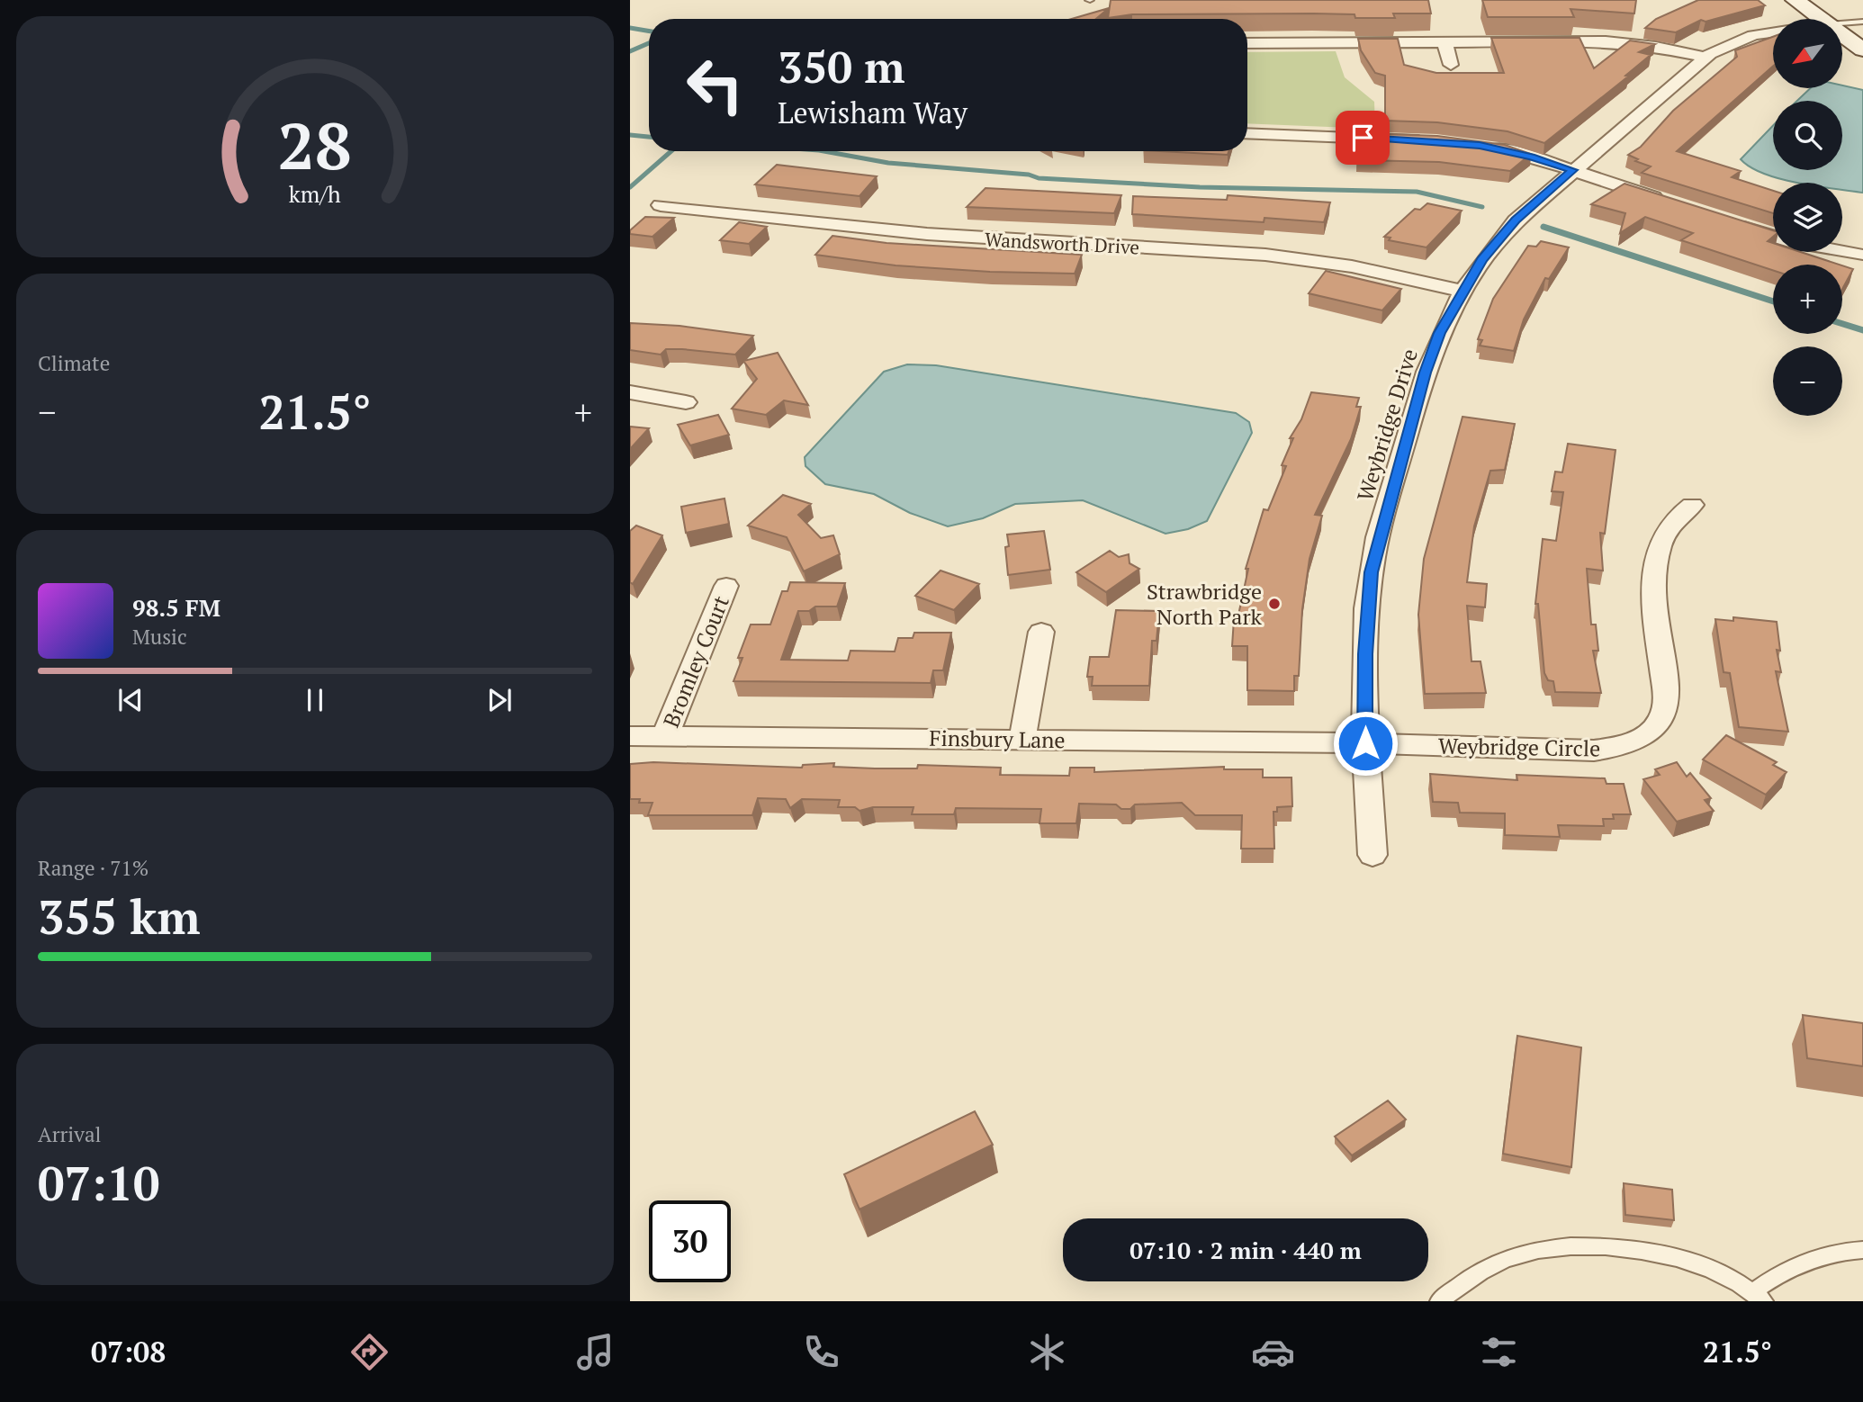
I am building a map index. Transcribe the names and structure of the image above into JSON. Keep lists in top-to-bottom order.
{
  "streets": {
    "street": [
      "Wandsworth Drive",
      "Weybridge Drive",
      "Bromley Court",
      "Finsbury Lane",
      "Weybridge Circle"
    ]
  },
  "crossings": [
    ["Wandsworth Drive", "Weybridge Drive"],
    ["Weybridge Drive", "Finsbury Lane"],
    ["Weybridge Drive", "Weybridge Circle"],
    ["Bromley Court", "Finsbury Lane"],
    ["Finsbury Lane", "Weybridge Circle"]
  ],
  "places": ["Strawbridge North Park"],
  "north": "bottom left",
  "page": {
    "map_buttons": ["+", "−"],
    "turn": ["350 m", "Lewisham Way"],
    "tile": [
      "Climate",
      ["Range · 71%", "355 km"],
      ["Arrival", "07:10"]
    ],
    "heat": ["−", "21.5°", "+"],
    "song": ["98.5 FM", "Music"],
    "limit": "30",
    "trip": "07:10 · 2 min · 440 m",
    "tabs": ["07:08", "21.5°"],
    "gauge": ["28", "km/h"]
  }
}
